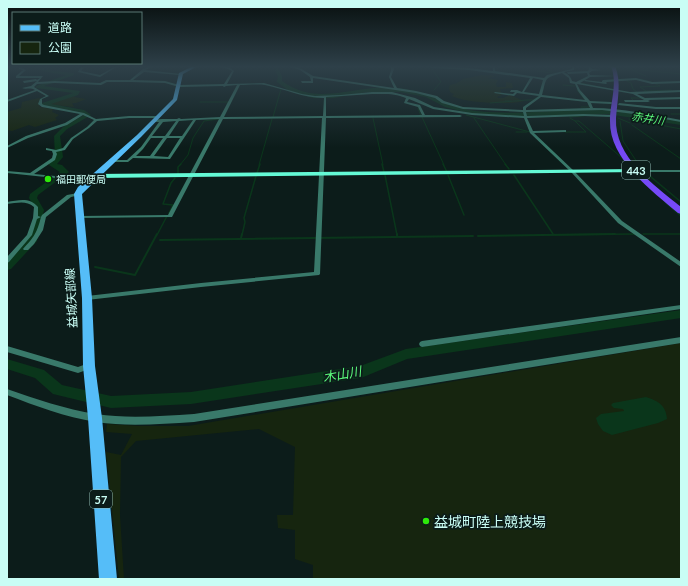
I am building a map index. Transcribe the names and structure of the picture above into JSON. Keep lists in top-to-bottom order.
{
  "streets": {
    "highway": ["443"],
    "main road": ["益城矢部線", "57"]
  },
  "water": ["赤井川", "木山川"],
  "places": ["福田郵便局", "益城町陸上競技場"],
  "legend": ["道路", "公園"]
}
